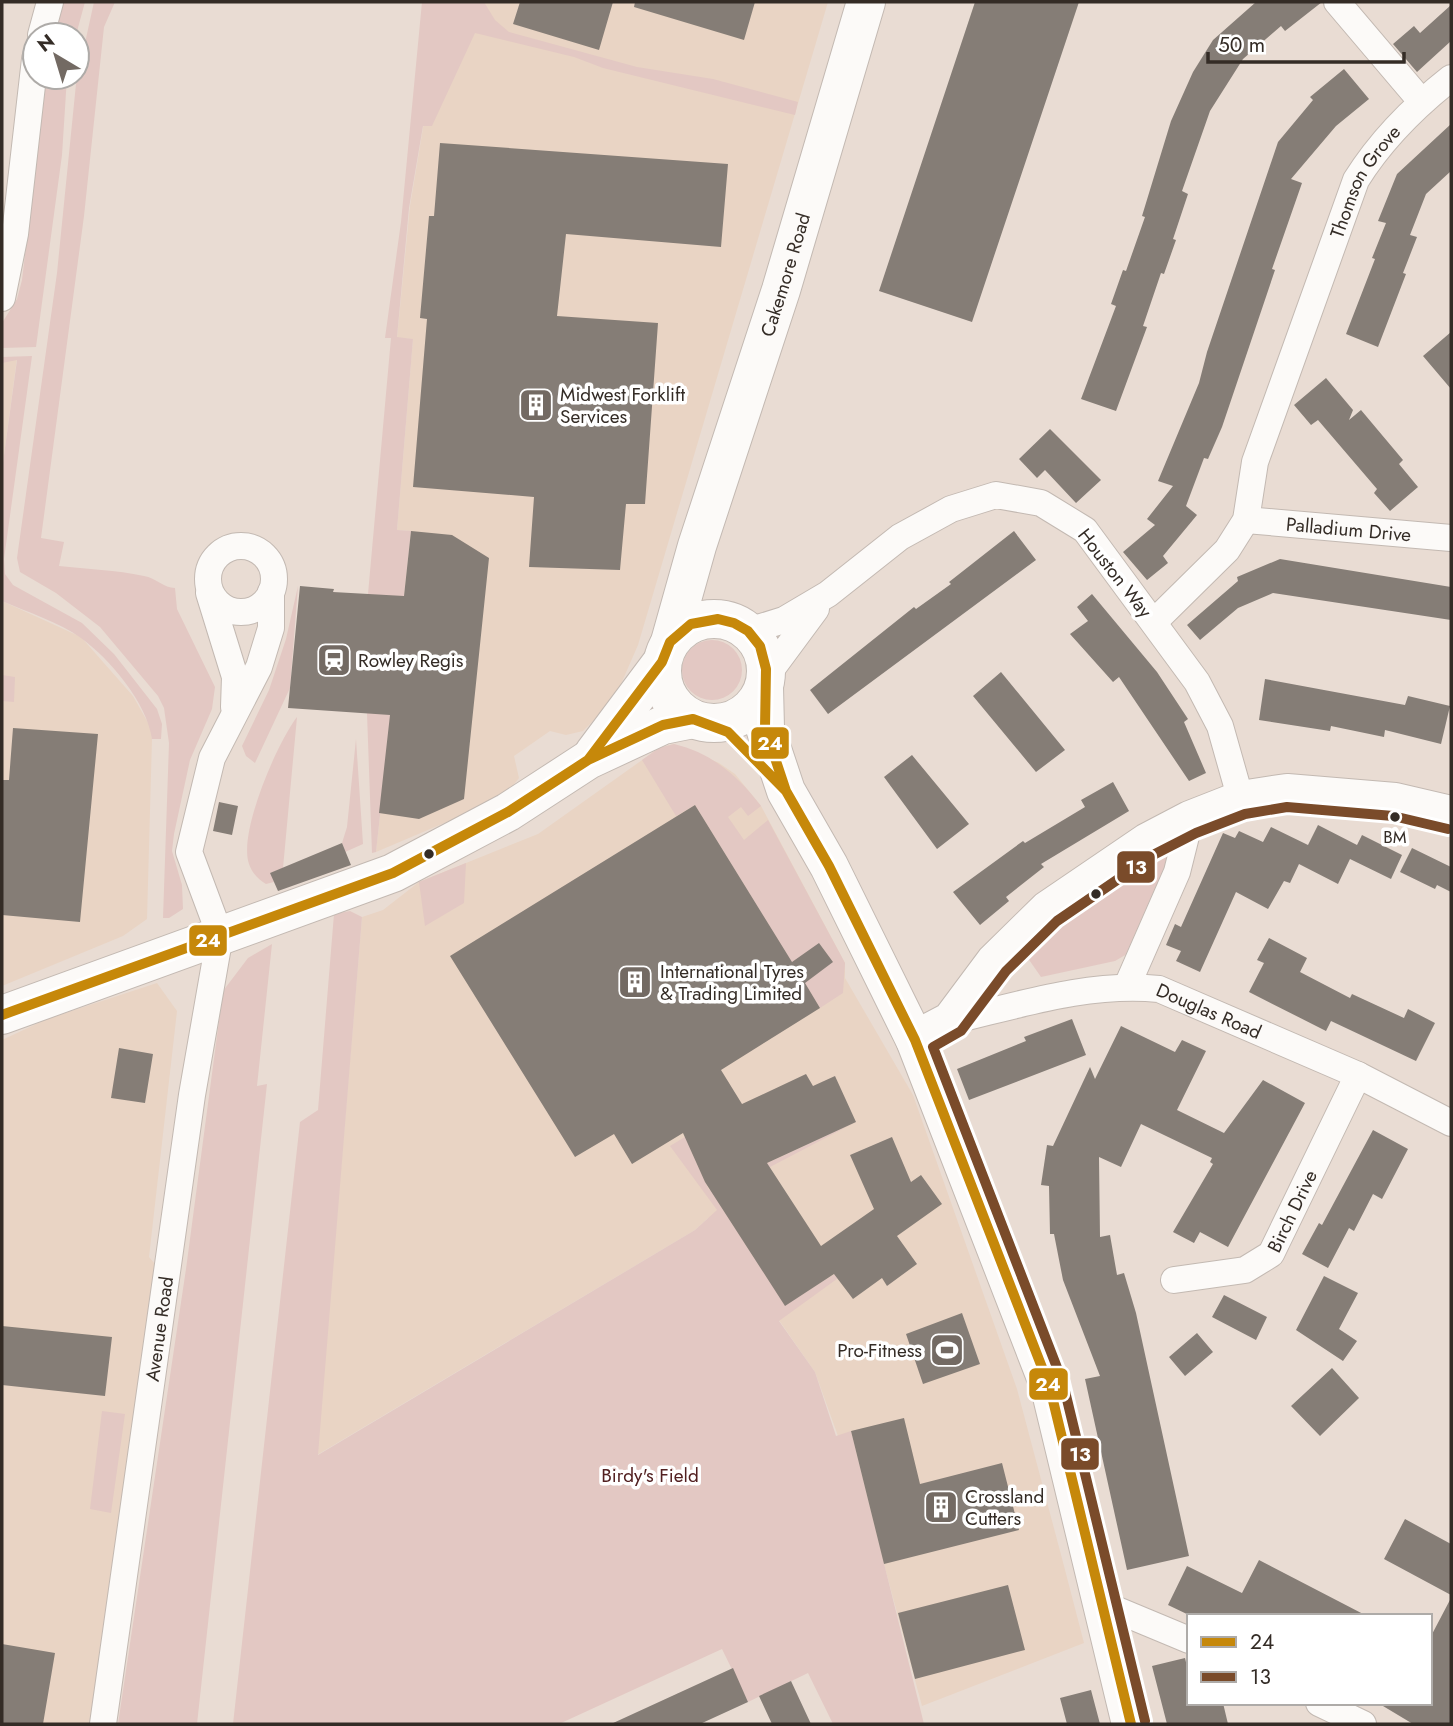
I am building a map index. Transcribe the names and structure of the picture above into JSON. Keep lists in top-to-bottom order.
{
  "streets": {
    "main road": ["Cakemore Road"],
    "street": [
      "Thomson Grove",
      "Palladium Drive",
      "Houston Way",
      "Douglas Road",
      "Birch Drive",
      "Avenue Road"
    ]
  },
  "crossings": [
    ["Thomson Grove", "Palladium Drive"],
    ["Cakemore Road", "Houston Way"],
    ["Douglas Road", "Birch Drive"]
  ],
  "parks": ["Birdy's Field"],
  "places": {
    "building": ["Midwest Forklift Services", "International Tyres & Trading Limited", "Crossland Cutters"],
    "station": ["Rowley Regis"],
    "other": ["BM"],
    "sports": ["Pro-Fitness"]
  },
  "lines": ["transit line 24", "transit line 13"],
  "legend": ["24", "13"],
  "scale_bar": "50 m",
  "north": "top left"
}
